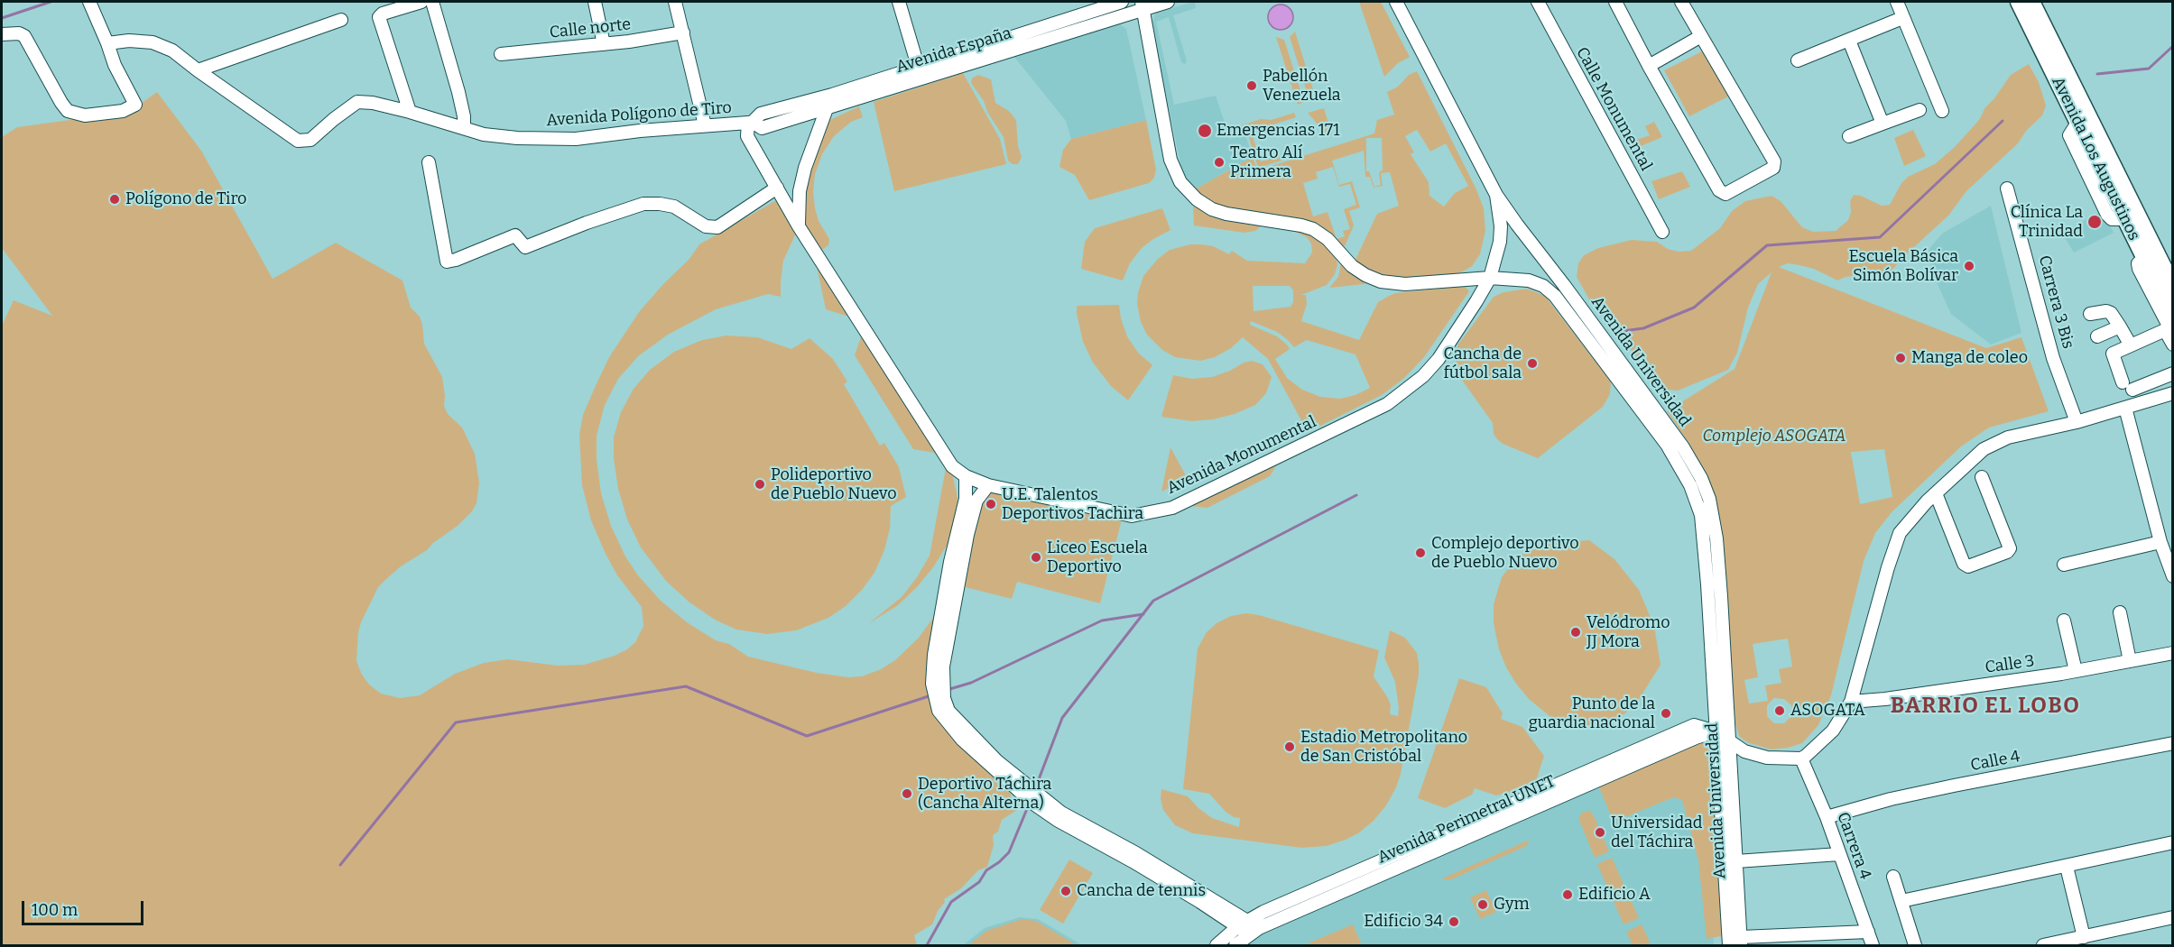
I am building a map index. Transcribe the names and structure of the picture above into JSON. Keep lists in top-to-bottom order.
{
  "streets": {
    "main road": ["Avenida Los Augustinos"],
    "street": [
      "Calle norte",
      "Avenida España",
      "Calle Monumental",
      "Avenida Polígono de Tiro",
      "Carrera 3 Bis",
      "Avenida Universidad",
      "Avenida Monumental",
      "Calle 3",
      "Calle 4",
      "Avenida Perimetral UNET",
      "Carrera 4"
    ]
  },
  "crossings": [
    ["Avenida España", "Avenida Polígono de Tiro"],
    ["Avenida España", "Avenida Universidad"],
    ["Avenida España", "Avenida Monumental"],
    ["Avenida Polígono de Tiro", "Avenida Monumental"],
    ["Avenida Universidad", "Avenida Monumental"],
    ["Calle 4", "Carrera 4"]
  ],
  "districts": ["BARRIO EL LOBO"],
  "parks": ["Complejo ASOGATA"],
  "places": [
    "Pabellón Venezuela",
    "Emergencias 171",
    "Teatro Alí Primera",
    "Polígono de Tiro",
    "Clínica La Trinidad",
    "Escuela Básica Simón Bolívar",
    "Manga de coleo",
    "Cancha de fútbol sala",
    "Polideportivo de Pueblo Nuevo",
    "U.E. Talentos Deportivos Tachira",
    "Complejo deportivo de Pueblo Nuevo",
    "Liceo Escuela Deportivo",
    "Velódromo JJ Mora",
    "ASOGATA",
    "Punto de la guardia nacional",
    "Estadio Metropolitano de San Cristóbal",
    "Deportivo Táchira (Cancha Alterna)",
    "Universidad del Táchira",
    "Cancha de tennis",
    "Edificio A",
    "Gym",
    "Edificio 34"
  ],
  "scale_bar": "100 m"
}
